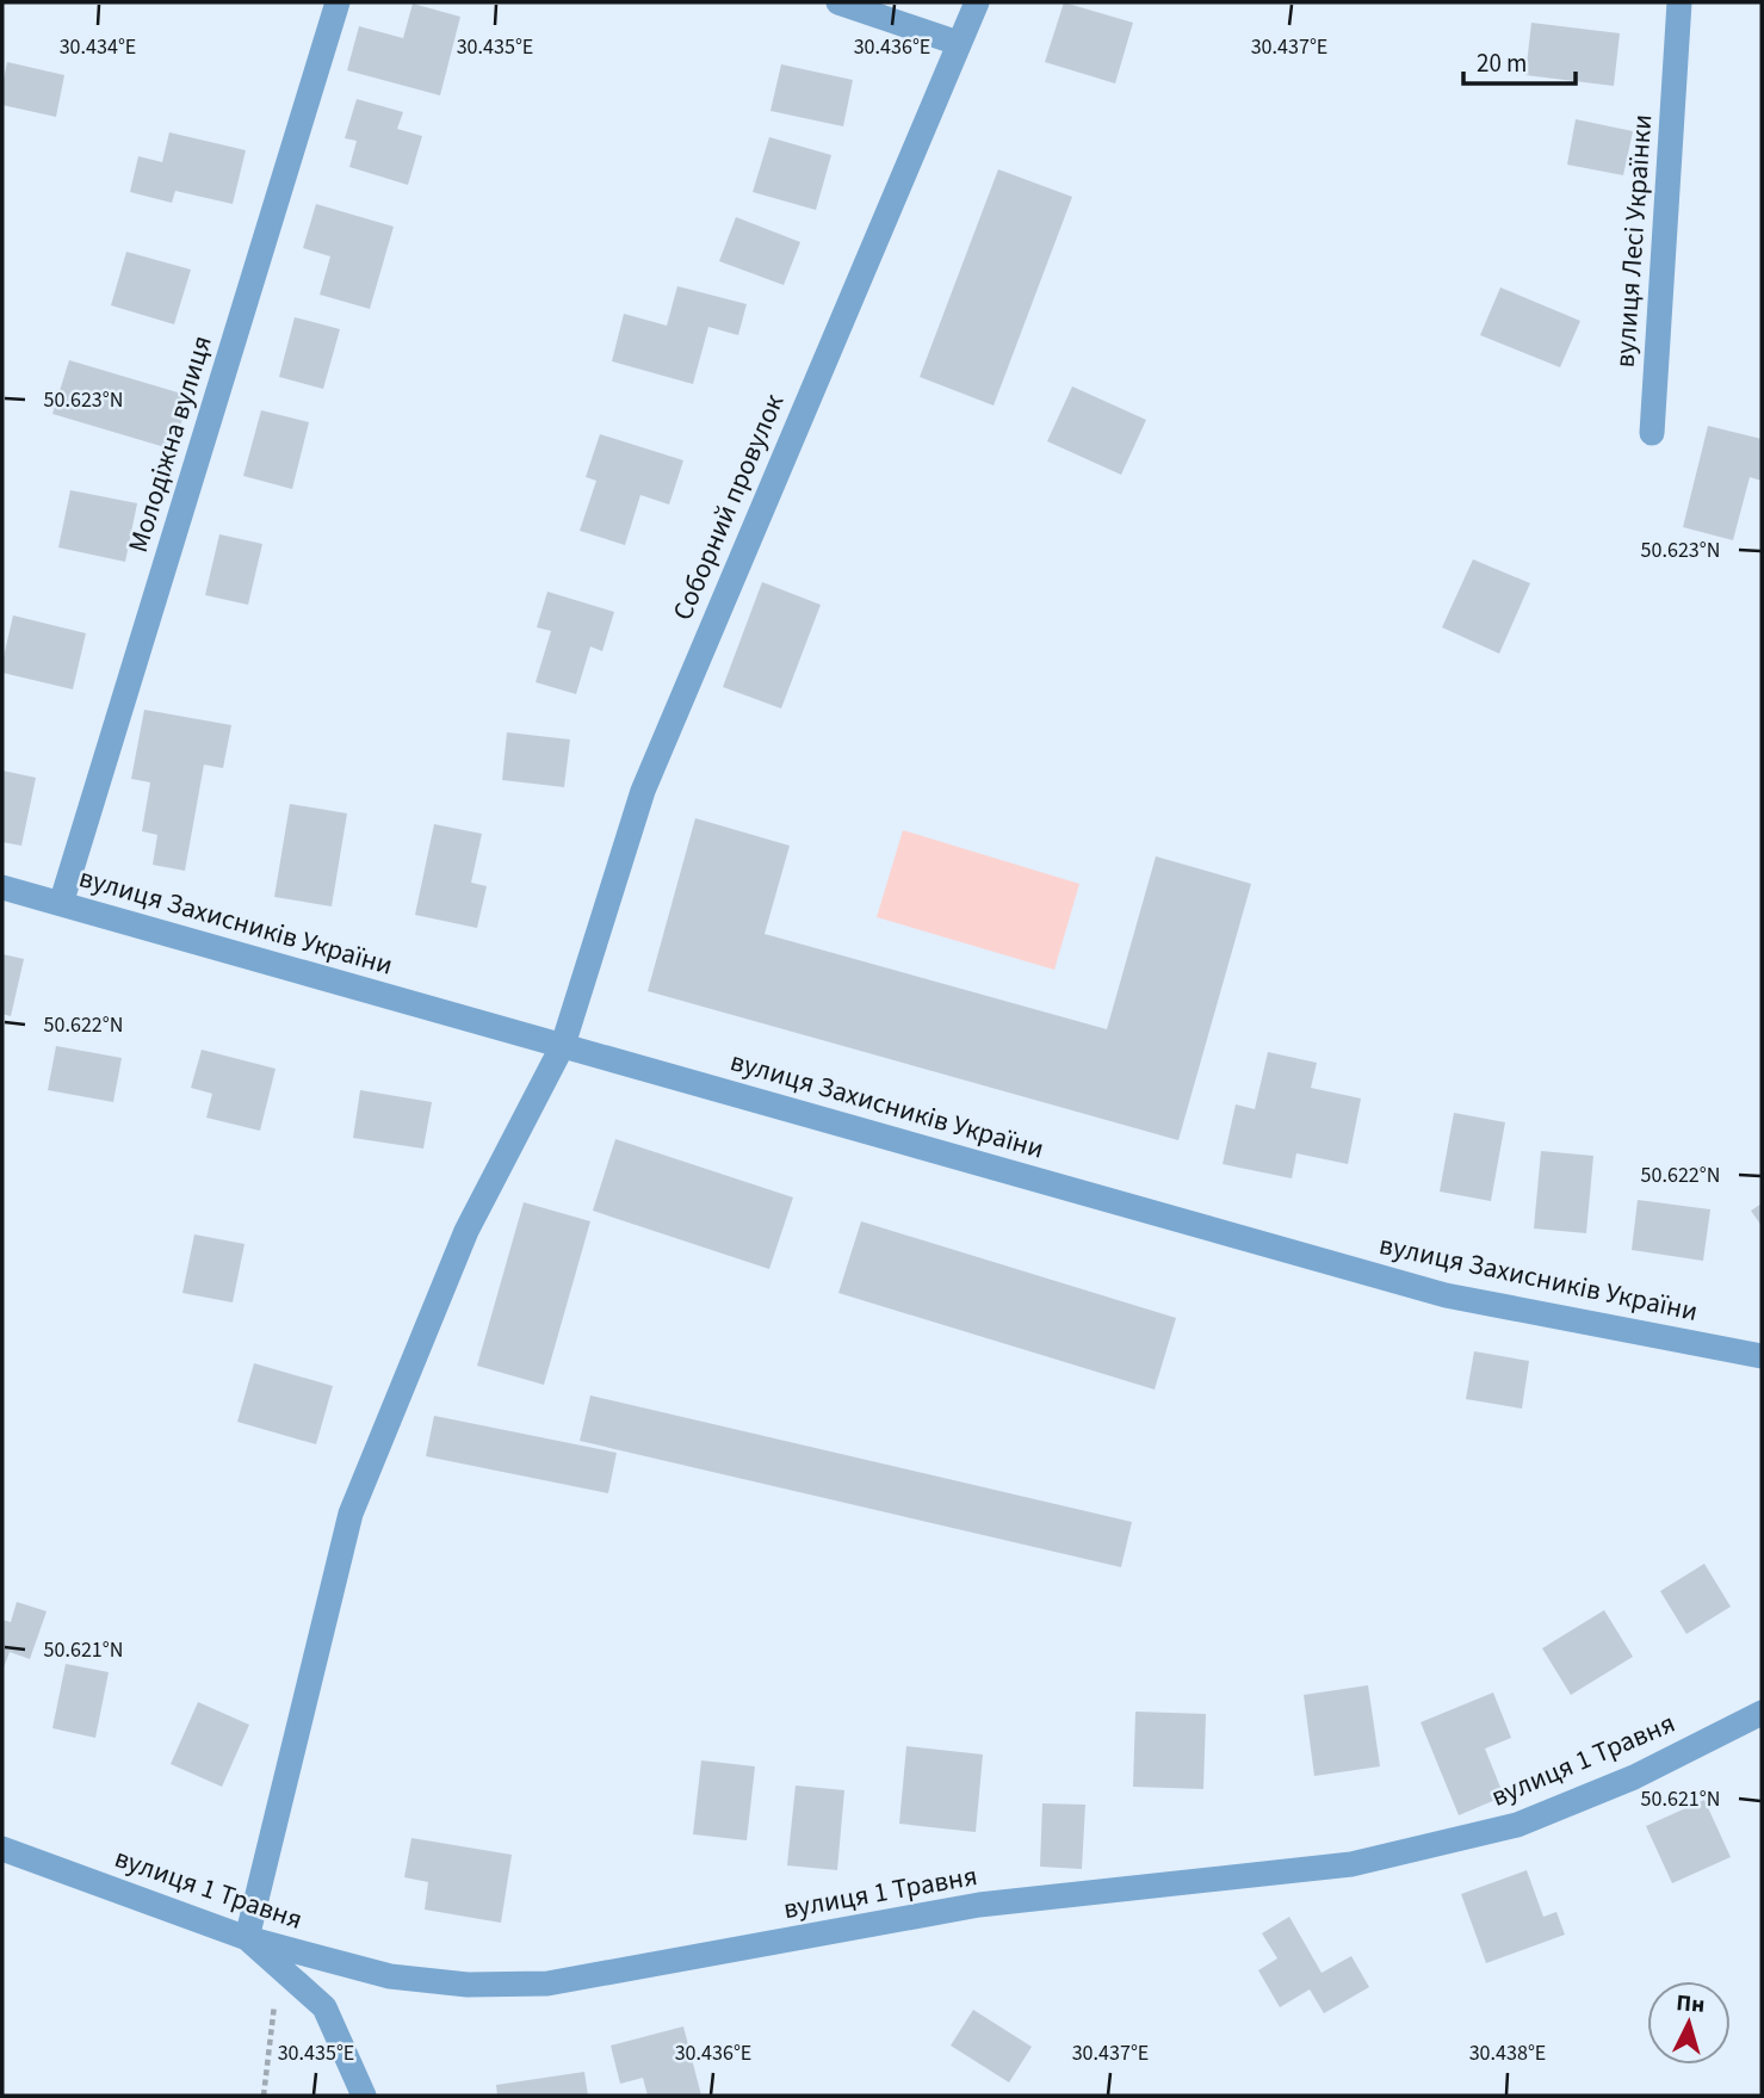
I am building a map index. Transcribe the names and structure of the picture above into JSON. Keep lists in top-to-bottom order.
{
  "streets": {
    "street": [
      "вулиця Лесі Українки",
      "Молодіжна вулиця",
      "Соборний провулок",
      "вулиця Захисників України",
      "вулиця 1 Травня"
    ]
  },
  "crossings": [
    ["Молодіжна вулиця", "вулиця Захисників України"],
    ["Соборний провулок", "вулиця Захисників України"],
    ["Соборний провулок", "вулиця 1 Травня"]
  ],
  "scale_bar": "20 m",
  "north": "top",
  "coordinates": [
    "30.434°E",
    "30.435°E",
    "30.436°E",
    "30.437°E",
    "50.623°N",
    "50.622°N",
    "50.621°N",
    "30.438°E"
  ]
}
